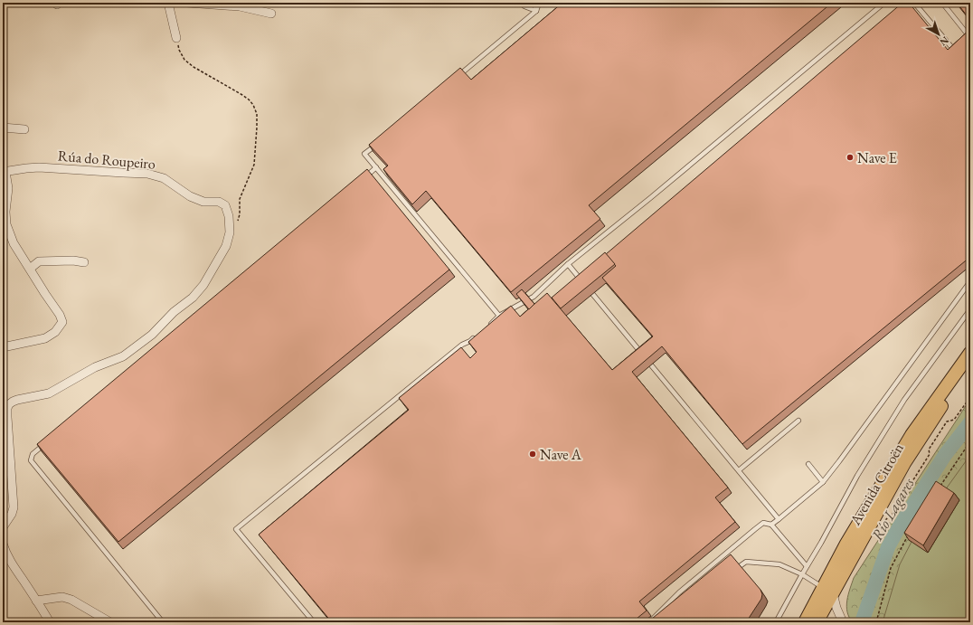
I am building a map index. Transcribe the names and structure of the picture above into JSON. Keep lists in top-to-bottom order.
{
  "streets": {
    "main road": ["Avenida Citroën"],
    "street": ["Rúa do Roupeiro"]
  },
  "water": ["Río Lagares"],
  "places": ["Nave E", "Nave A"],
  "north": "bottom right"
}
